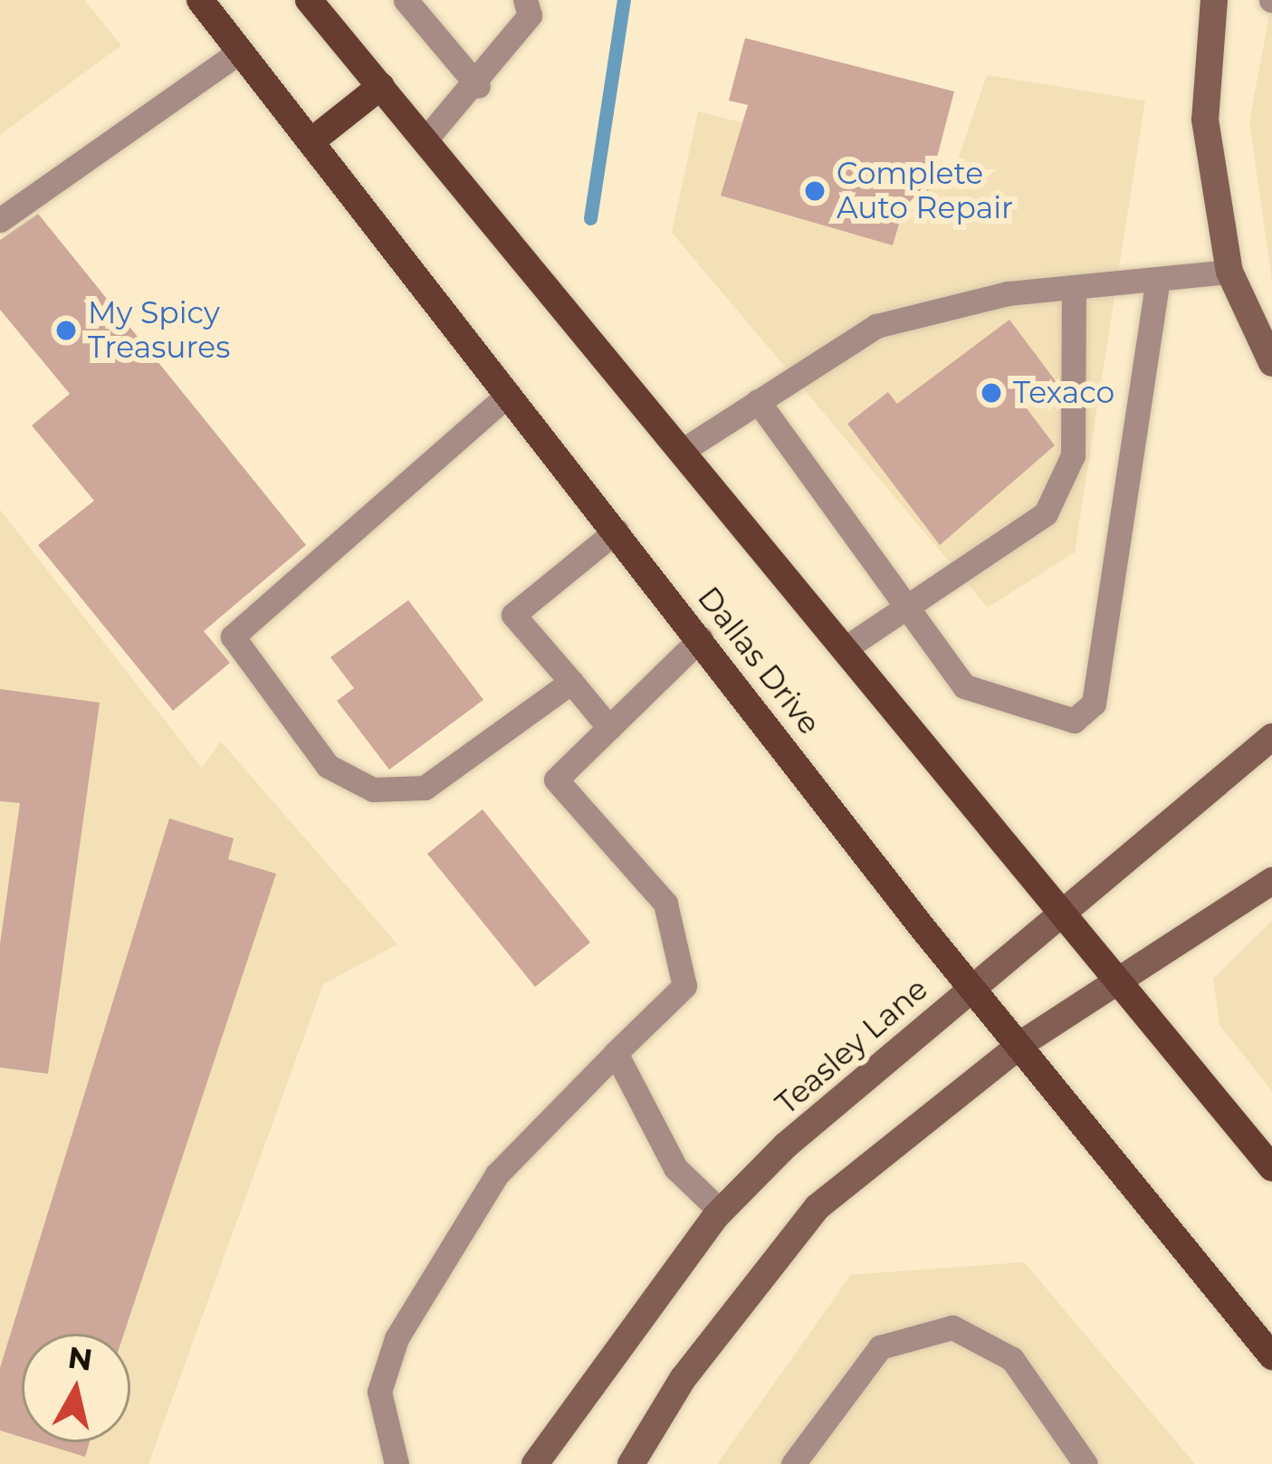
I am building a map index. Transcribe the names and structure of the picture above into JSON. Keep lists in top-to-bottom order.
{
  "streets": {
    "main road": ["Dallas Drive", "Teasley Lane"]
  },
  "crossings": [
    ["Dallas Drive", "Teasley Lane"]
  ],
  "places": ["Complete Auto Repair", "My Spicy Treasures", "Texaco"],
  "north": "top"
}
